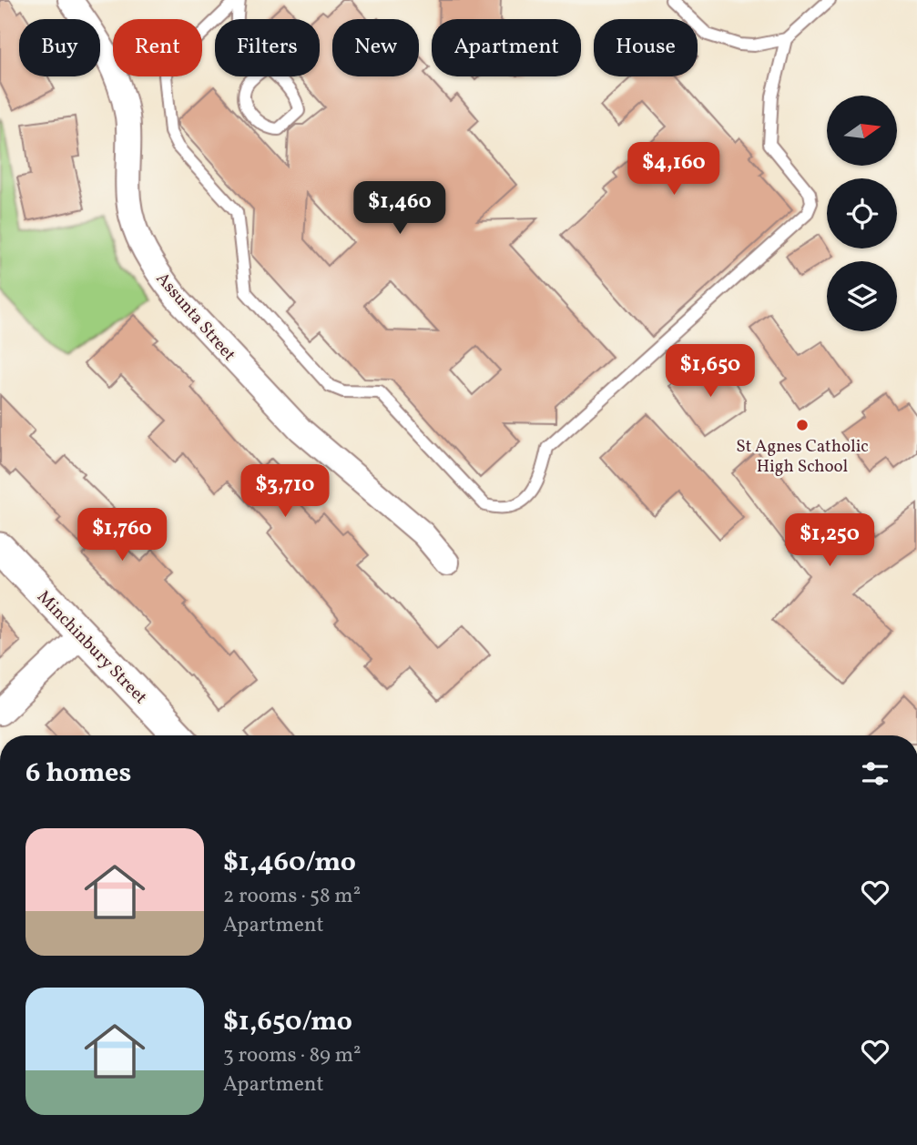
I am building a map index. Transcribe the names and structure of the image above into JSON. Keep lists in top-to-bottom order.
{
  "streets": {
    "street": ["Assunta Street", "Minchinbury Street"]
  },
  "places": ["St Agnes Catholic High School"],
  "north": "right",
  "page": {
    "chip": [
      "Buy",
      "Rent",
      "Filters",
      "New",
      "Apartment",
      "House"
    ],
    "price": [
      "$4,160",
      "$1,460",
      "$1,650",
      "$3,710",
      "$1,760",
      "$1,250"
    ],
    "heading": "6 homes",
    "list": [
      {
        "name": "$1,460/mo",
        "note": "2 rooms · 58 m² · Apartment"
      },
      {
        "name": "$1,650/mo",
        "note": "3 rooms · 89 m² · Apartment"
      }
    ]
  }
}
